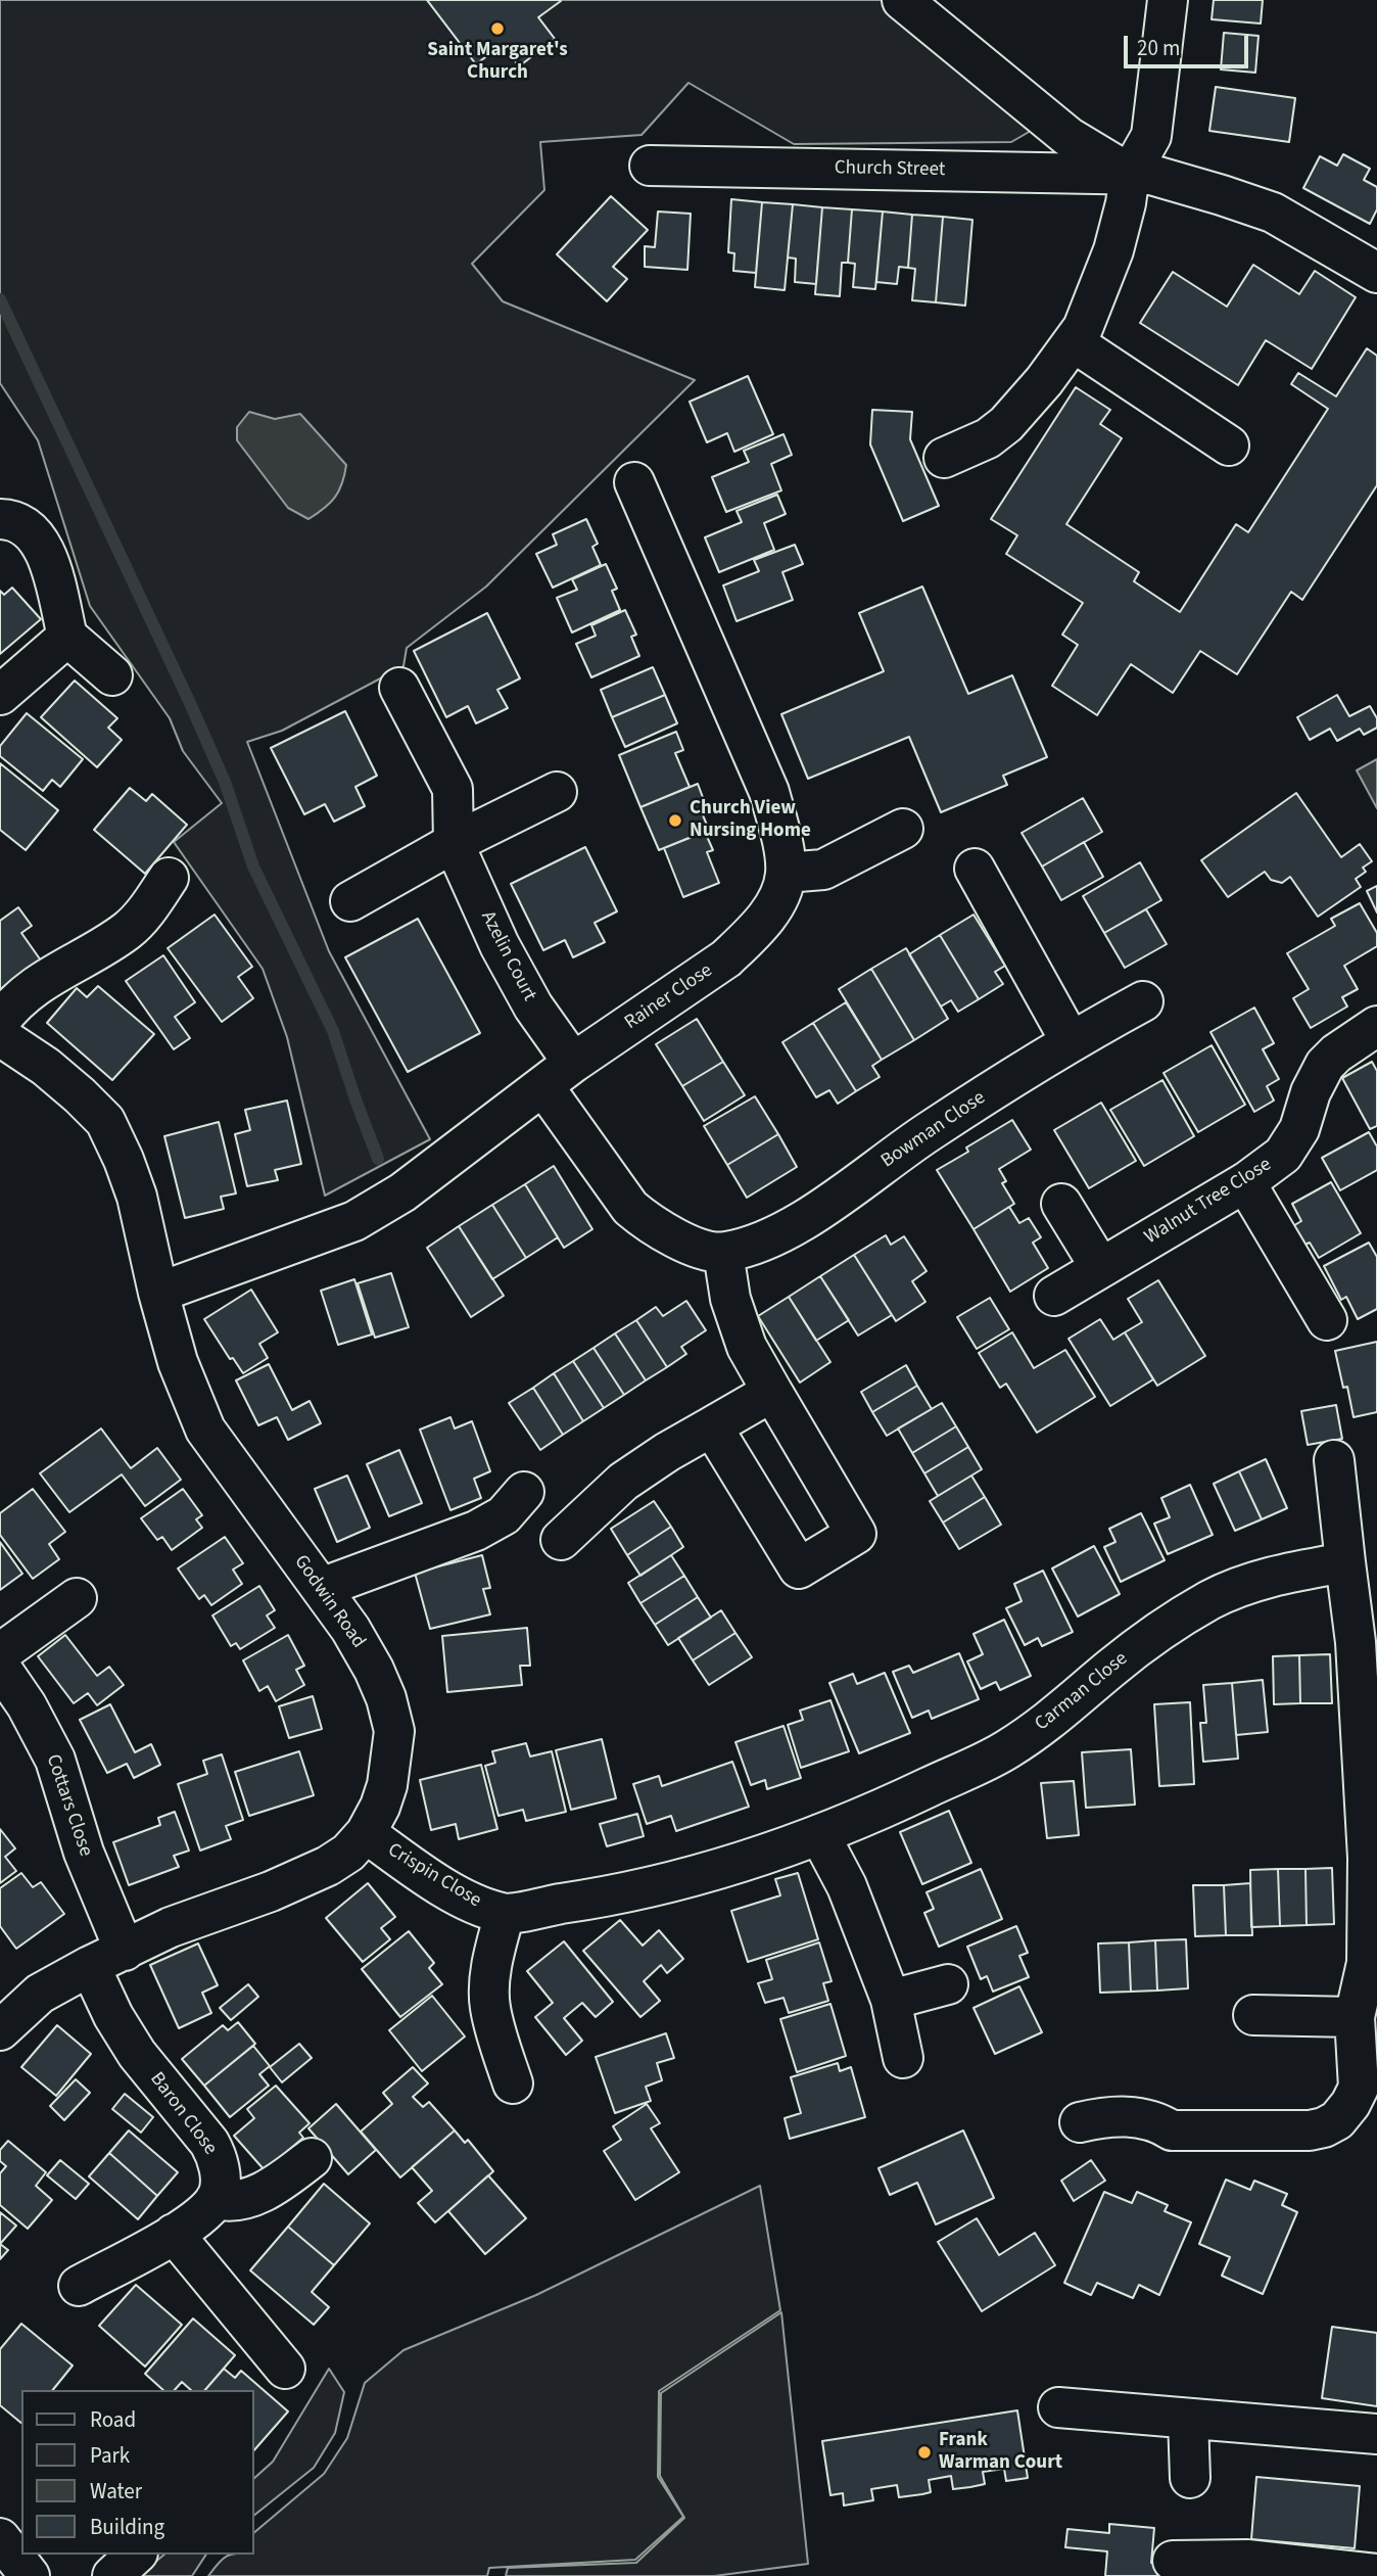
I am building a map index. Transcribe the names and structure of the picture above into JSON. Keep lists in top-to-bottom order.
{
  "streets": {
    "street": [
      "Church Street",
      "Azelin Court",
      "Rainer Close",
      "Bowman Close",
      "Walnut Tree Close",
      "Godwin Road",
      "Carman Close",
      "Cottars Close",
      "Crispin Close",
      "Baron Close"
    ]
  },
  "crossings": [
    ["Azelin Court", "Rainer Close"],
    ["Azelin Court", "Bowman Close"],
    ["Rainer Close", "Bowman Close"],
    ["Rainer Close", "Godwin Road"],
    ["Godwin Road", "Cottars Close"],
    ["Godwin Road", "Crispin Close"],
    ["Godwin Road", "Baron Close"],
    ["Carman Close", "Crispin Close"]
  ],
  "places": ["Saint Margaret's Church", "Church View Nursing Home", "Frank Warman Court"],
  "legend": [
    "Road",
    "Park",
    "Water",
    "Building"
  ],
  "scale_bar": "20 m"
}
